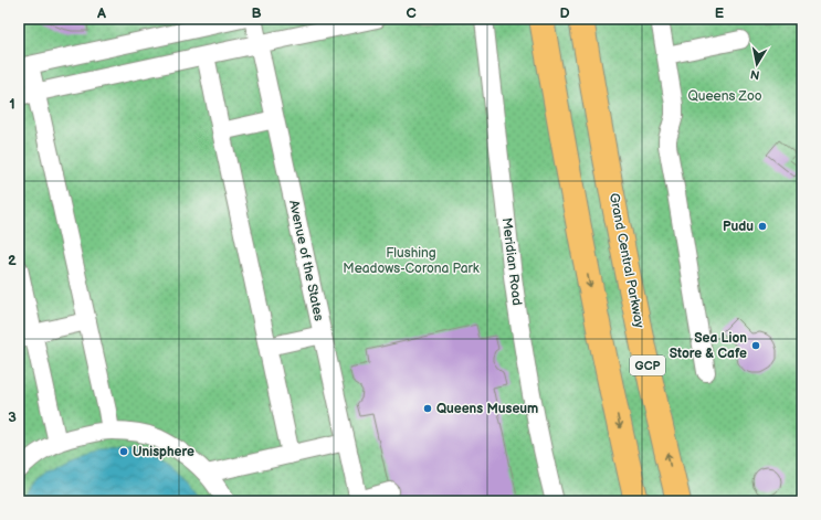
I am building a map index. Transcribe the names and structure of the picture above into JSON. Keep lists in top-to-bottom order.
{
  "streets": {
    "highway": ["Grand Central Parkway", "GCP"],
    "street": ["Avenue of the States", "Meridian Road"]
  },
  "parks": ["Queens Zoo", "Flushing Meadows-Corona Park"],
  "places": [
    "Pudu",
    "Sea Lion Store & Cafe",
    "Queens Museum",
    "Unisphere"
  ],
  "north": "bottom",
  "grid": {
    "columns": [
      "A",
      "B",
      "C",
      "D",
      "E"
    ],
    "rows": ["1", "2", "3"]
  }
}
